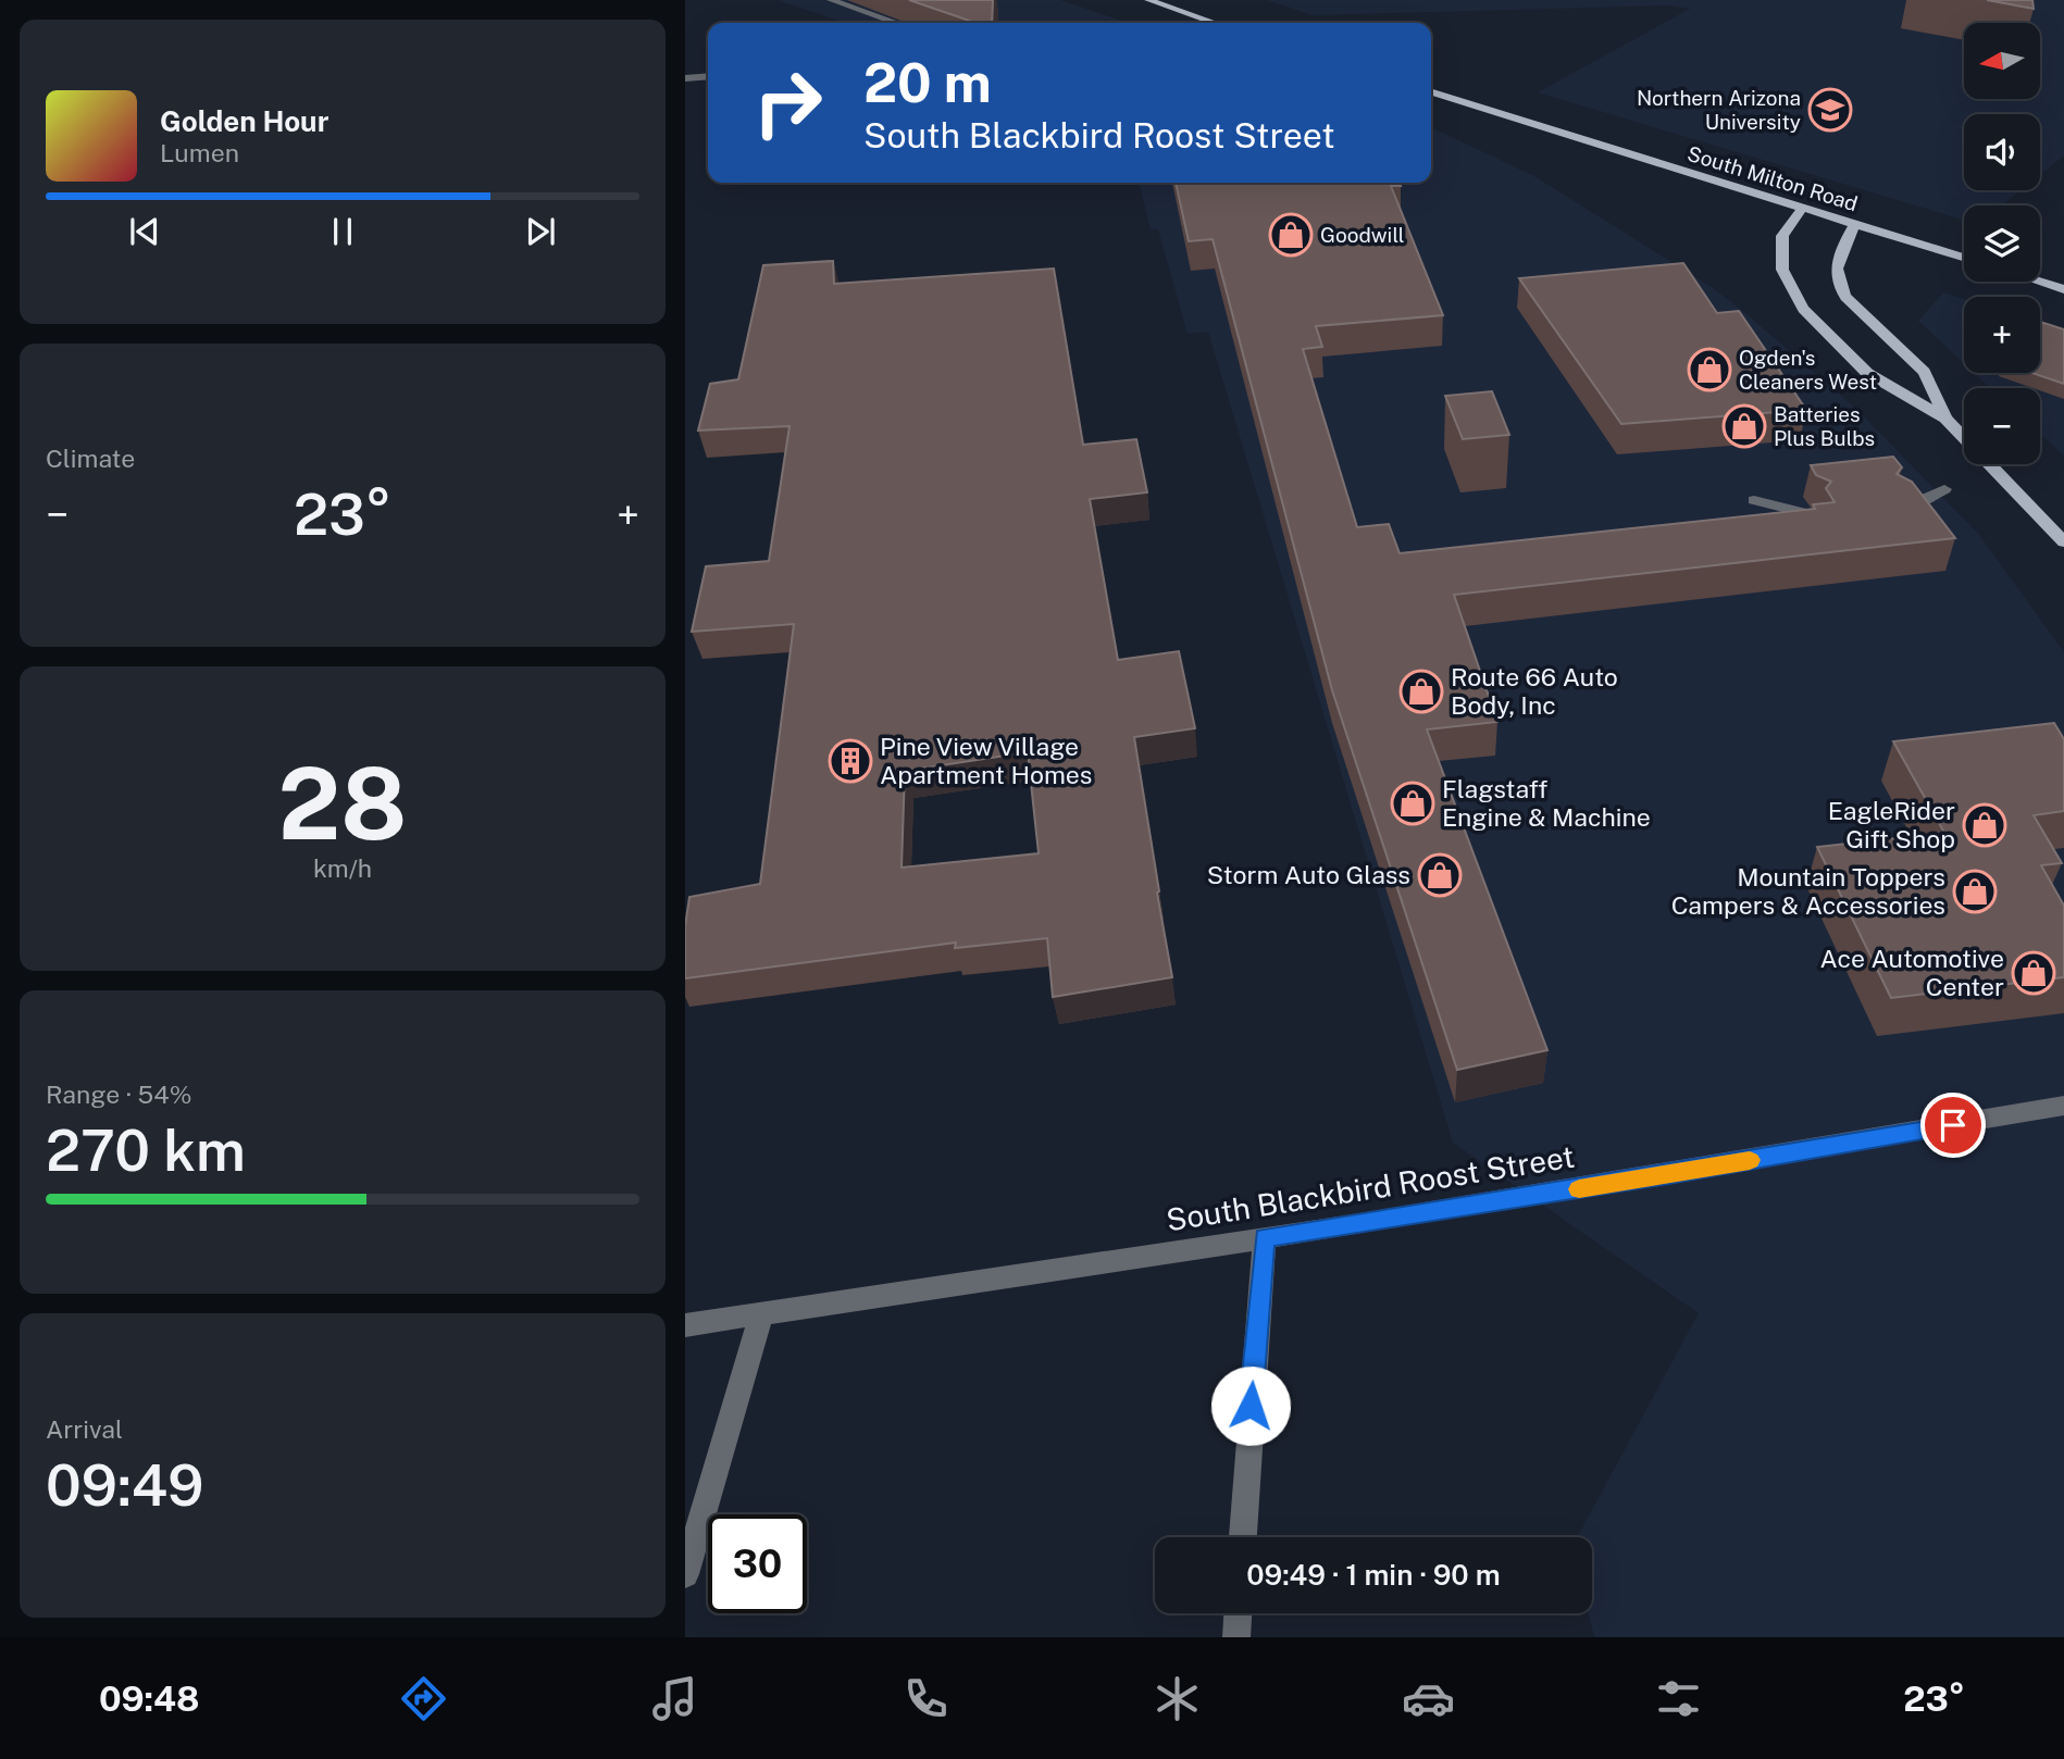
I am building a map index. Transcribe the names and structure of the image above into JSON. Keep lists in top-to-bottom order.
{
  "streets": {
    "main road": ["South Milton Road"],
    "street": ["South Blackbird Roost Street"]
  },
  "places": {
    "school or university": ["Northern Arizona University"],
    "shop": [
      "Goodwill",
      "Ogden's Cleaners West",
      "Batteries Plus Bulbs",
      "Route 66 Auto Body, Inc",
      "Flagstaff Engine & Machine",
      "EagleRider Gift Shop",
      "Storm Auto Glass",
      "Mountain Toppers Campers & Accessories",
      "Ace Automotive Center"
    ],
    "building": ["Pine View Village Apartment Homes"]
  },
  "north": "left",
  "page": {
    "map_buttons": ["+", "−"],
    "turn": ["20 m", "South Blackbird Roost Street"],
    "song": ["Golden Hour", "Lumen"],
    "tile": [
      "Climate",
      ["28", "km/h"],
      ["Range · 54%", "270 km"],
      ["Arrival", "09:49"]
    ],
    "heat": ["−", "23°", "+"],
    "limit": "30",
    "trip": "09:49 · 1 min · 90 m",
    "tabs": ["09:48", "23°"]
  }
}
